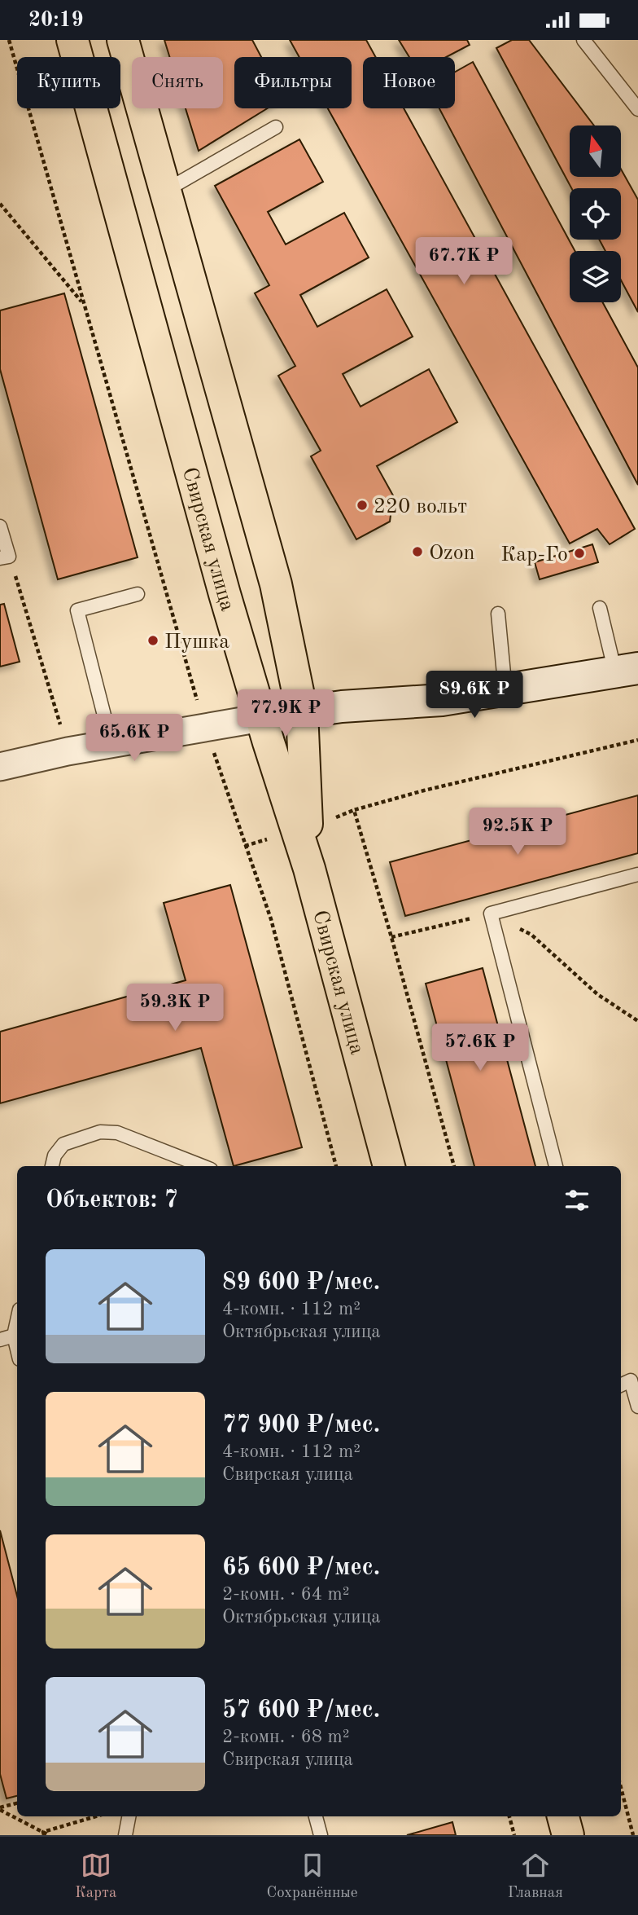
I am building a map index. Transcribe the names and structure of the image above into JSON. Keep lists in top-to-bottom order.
{
  "streets": {
    "highway": ["Свирская улица"]
  },
  "places": [
    "220 вольт",
    "Ozon",
    "Кар-Го",
    "Пушка"
  ],
  "north": "top",
  "page": {
    "status": "20:19",
    "chip": [
      "Купить",
      "Снять",
      "Фильтры",
      "Новое"
    ],
    "price": [
      "67.7K ₽",
      "89.6K ₽",
      "77.9K ₽",
      "65.6K ₽",
      "92.5K ₽",
      "59.3K ₽",
      "57.6K ₽"
    ],
    "heading": "Объектов: 7",
    "list": [
      {
        "name": "89 600 ₽/мес.",
        "note": "4-комн. · 112 m² · Октябрьская улица"
      },
      {
        "name": "77 900 ₽/мес.",
        "note": "4-комн. · 112 m² · Свирская улица"
      },
      {
        "name": "65 600 ₽/мес.",
        "note": "2-комн. · 64 m² · Октябрьская улица"
      },
      {
        "name": "57 600 ₽/мес.",
        "note": "2-комн. · 68 m² · Свирская улица"
      }
    ],
    "tabs": ["Карта", "Сохранённые", "Главная"]
  }
}
